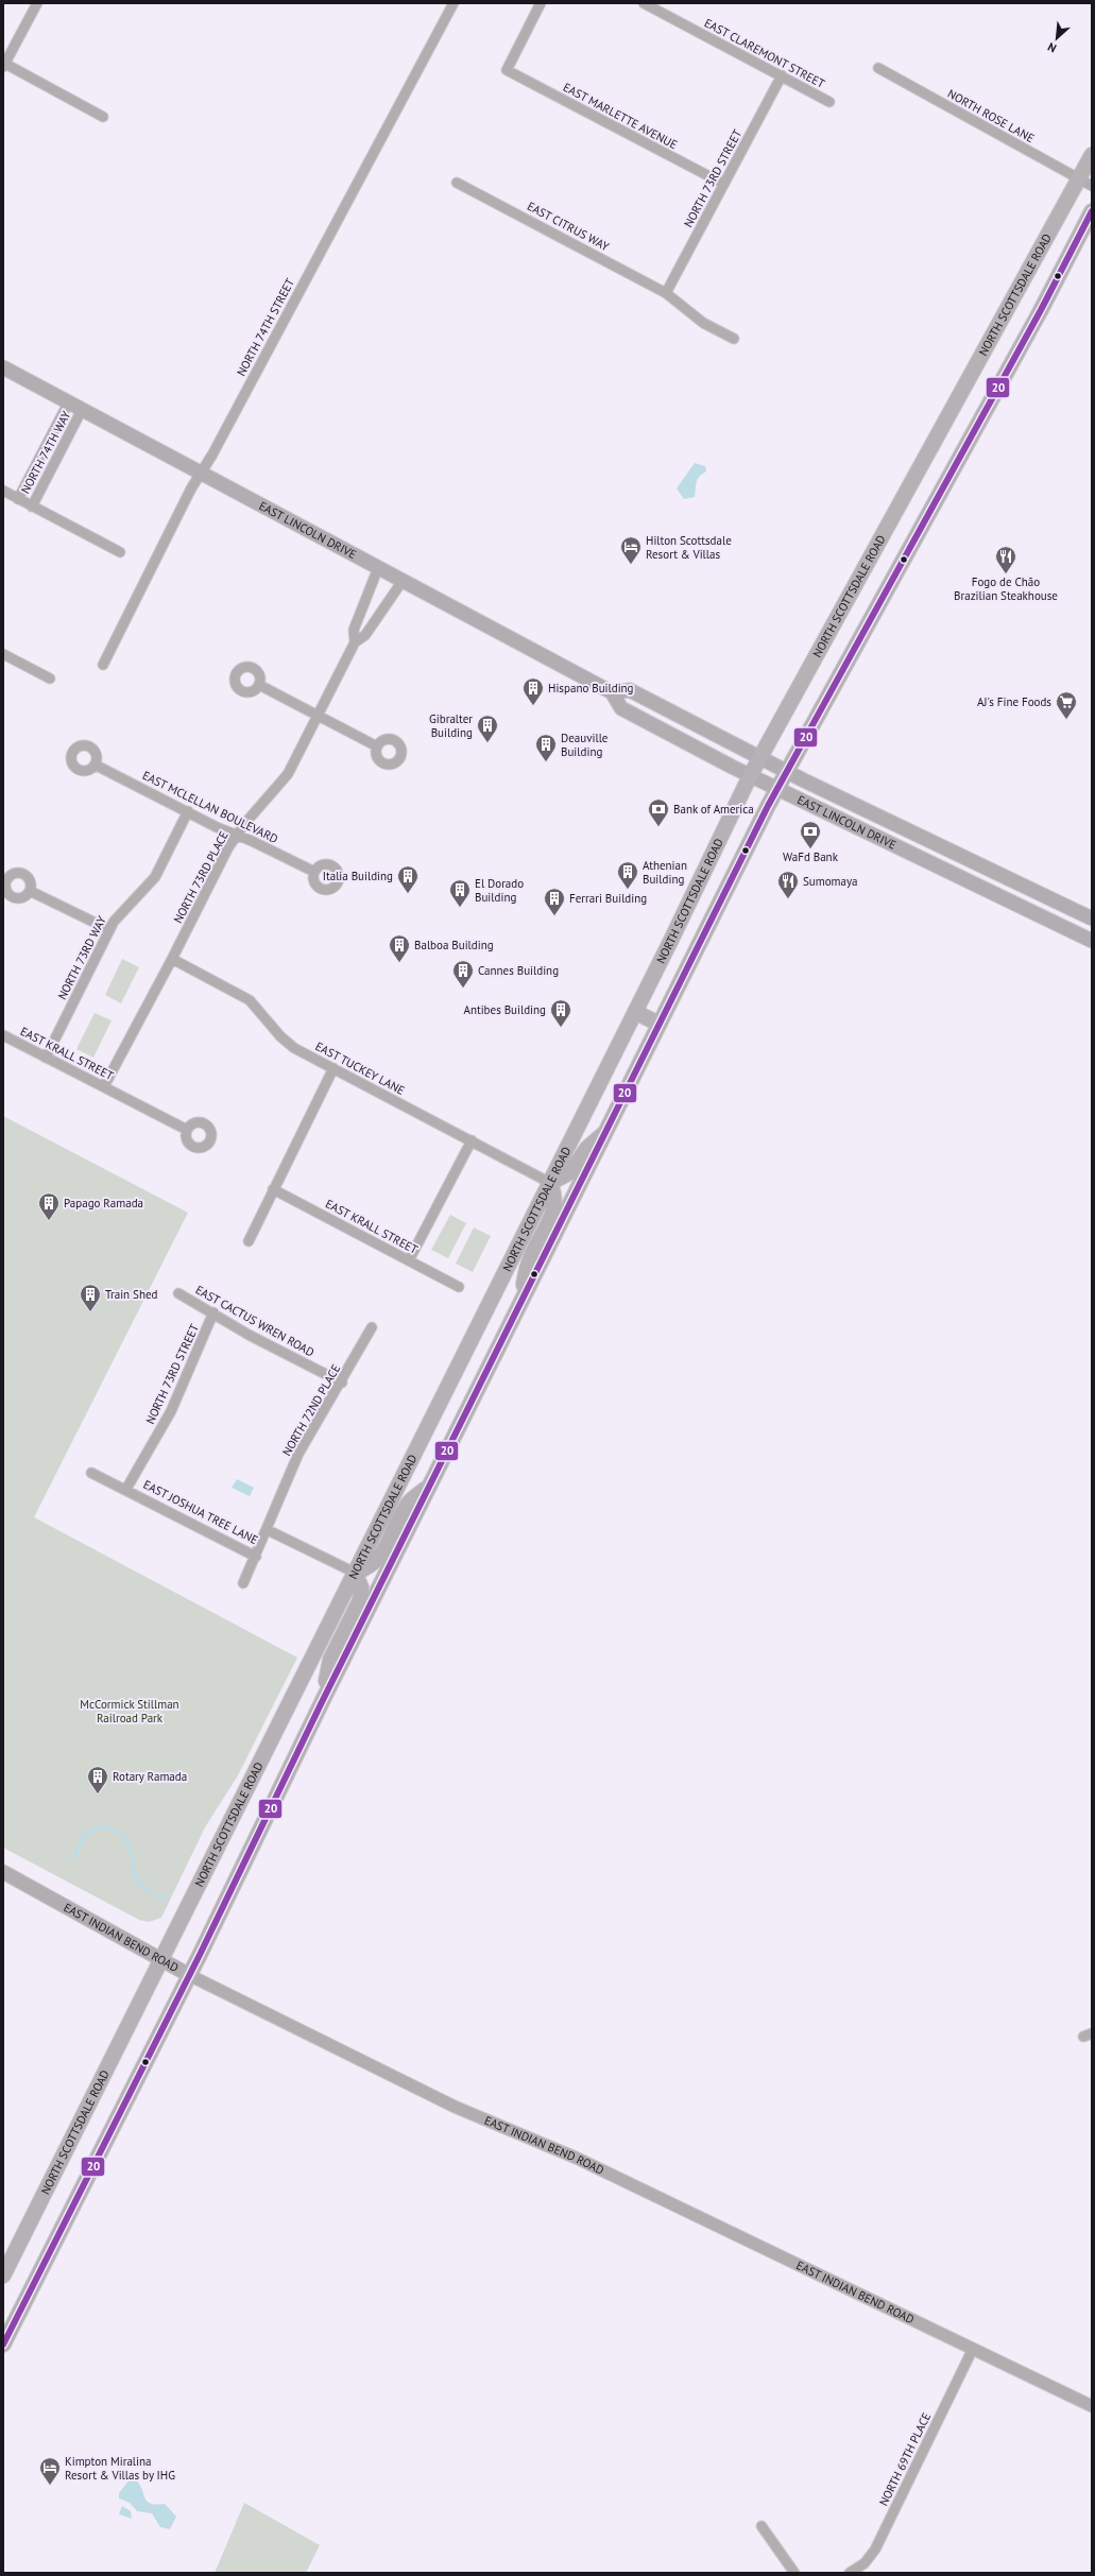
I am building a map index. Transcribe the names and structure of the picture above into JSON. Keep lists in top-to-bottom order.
{
  "streets": {
    "main road": ["NORTH SCOTTSDALE ROAD", "EAST LINCOLN DRIVE", "EAST INDIAN BEND ROAD"],
    "street": [
      "EAST CLAREMONT STREET",
      "EAST MARLETTE AVENUE",
      "NORTH ROSE LANE",
      "NORTH 73RD STREET",
      "EAST CITRUS WAY",
      "NORTH 74TH STREET",
      "NORTH 74TH WAY",
      "EAST MCLELLAN BOULEVARD",
      "NORTH 73RD PLACE",
      "NORTH 73RD WAY",
      "EAST KRALL STREET",
      "EAST TUCKEY LANE",
      "EAST CACTUS WREN ROAD",
      "NORTH 72ND PLACE",
      "EAST JOSHUA TREE LANE",
      "NORTH 69TH PLACE"
    ]
  },
  "crossings": [
    ["EAST CLAREMONT STREET", "NORTH 73RD STREET"],
    ["EAST MARLETTE AVENUE", "NORTH 73RD STREET"],
    ["NORTH ROSE LANE", "NORTH SCOTTSDALE ROAD"],
    ["NORTH 73RD STREET", "EAST CITRUS WAY"],
    ["NORTH 73RD STREET", "EAST CACTUS WREN ROAD"],
    ["NORTH 73RD STREET", "EAST JOSHUA TREE LANE"],
    ["NORTH SCOTTSDALE ROAD", "EAST LINCOLN DRIVE"],
    ["NORTH SCOTTSDALE ROAD", "EAST TUCKEY LANE"],
    ["NORTH SCOTTSDALE ROAD", "EAST JOSHUA TREE LANE"],
    ["NORTH SCOTTSDALE ROAD", "EAST INDIAN BEND ROAD"],
    ["NORTH 74TH STREET", "EAST LINCOLN DRIVE"],
    ["NORTH 74TH WAY", "EAST LINCOLN DRIVE"],
    ["EAST LINCOLN DRIVE", "NORTH 73RD PLACE"],
    ["EAST MCLELLAN BOULEVARD", "NORTH 73RD PLACE"],
    ["EAST MCLELLAN BOULEVARD", "NORTH 73RD WAY"],
    ["NORTH 73RD PLACE", "EAST KRALL STREET"],
    ["NORTH 73RD PLACE", "EAST TUCKEY LANE"],
    ["NORTH 73RD WAY", "EAST KRALL STREET"],
    ["EAST CACTUS WREN ROAD", "NORTH 72ND PLACE"],
    ["NORTH 72ND PLACE", "EAST JOSHUA TREE LANE"],
    ["EAST INDIAN BEND ROAD", "NORTH 69TH PLACE"]
  ],
  "parks": ["McCormick Stillman Railroad Park"],
  "places": {
    "hotel": ["Hilton Scottsdale Resort & Villas", "Kimpton Miralina Resort & Villas by IHG"],
    "restaurant": ["Fogo de Chão Brazilian Steakhouse", "Sumomaya"],
    "building": [
      "Hispano Building",
      "Gibralter Building",
      "Deauville Building",
      "Athenian Building",
      "Italia Building",
      "El Dorado Building",
      "Ferrari Building",
      "Balboa Building",
      "Cannes Building",
      "Antibes Building",
      "Papago Ramada",
      "Train Shed",
      "Rotary Ramada"
    ],
    "supermarket": ["AJ's Fine Foods"],
    "bank": ["Bank of America", "WaFd Bank"]
  },
  "lines": ["transit line 20"],
  "north": "bottom left"
}
